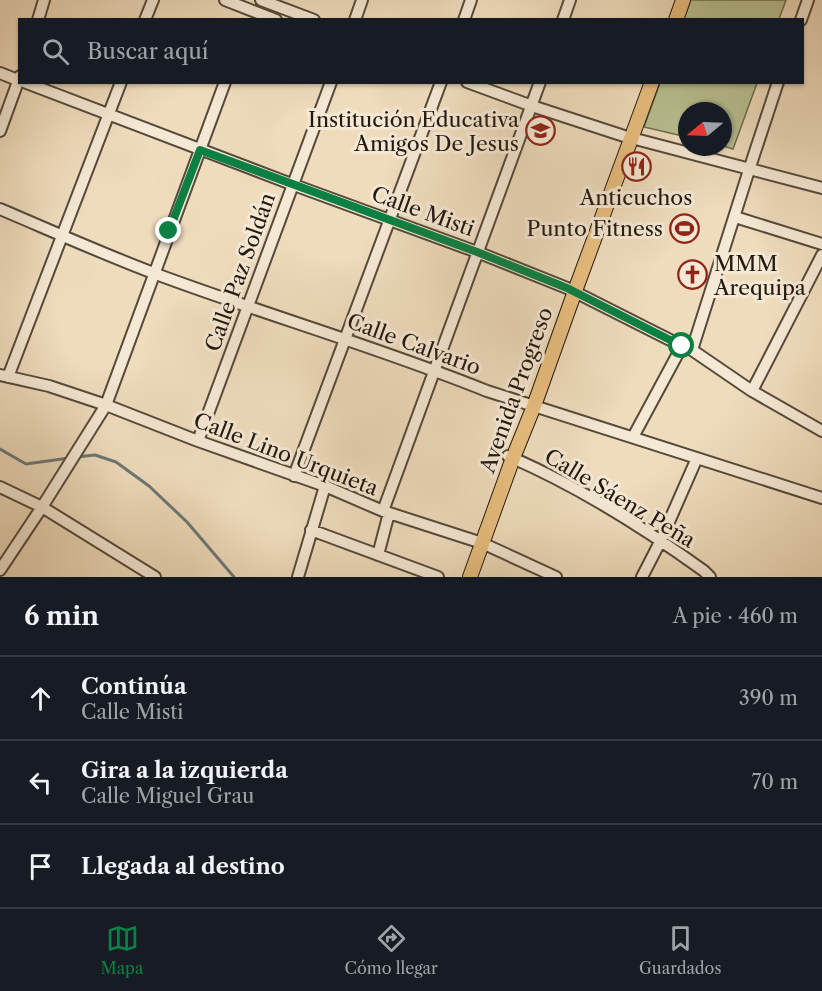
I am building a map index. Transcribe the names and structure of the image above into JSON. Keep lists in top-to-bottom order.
{
  "streets": {
    "main road": ["Avenida Progreso"],
    "street": [
      "Calle Misti",
      "Calle Paz Soldán",
      "Calle Calvario",
      "Calle Lino Urquieta",
      "Calle Sáenz Peña"
    ]
  },
  "crossings": [
    ["Calle Misti", "Calle Paz Soldán"],
    ["Calle Misti", "Avenida Progreso"],
    ["Calle Paz Soldán", "Calle Calvario"],
    ["Calle Paz Soldán", "Calle Lino Urquieta"],
    ["Calle Calvario", "Avenida Progreso"],
    ["Avenida Progreso", "Calle Lino Urquieta"],
    ["Avenida Progreso", "Calle Sáenz Peña"]
  ],
  "places": {
    "school or university": ["Institución Educativa Amigos De Jesus"],
    "restaurant": ["Anticuchos"],
    "sports": ["Punto Fitness"],
    "church": ["MMM Arequipa"]
  },
  "north": "left",
  "page": {
    "search": "Buscar aquí",
    "heading": ["6 min", "A pie · 460 m"],
    "list": [
      ["Continúa", "Calle Misti", "390 m"],
      ["Gira a la izquierda", "Calle Miguel Grau", "70 m"],
      "Llegada al destino"
    ],
    "nav": ["Mapa", "Cómo llegar", "Guardados"]
  }
}
